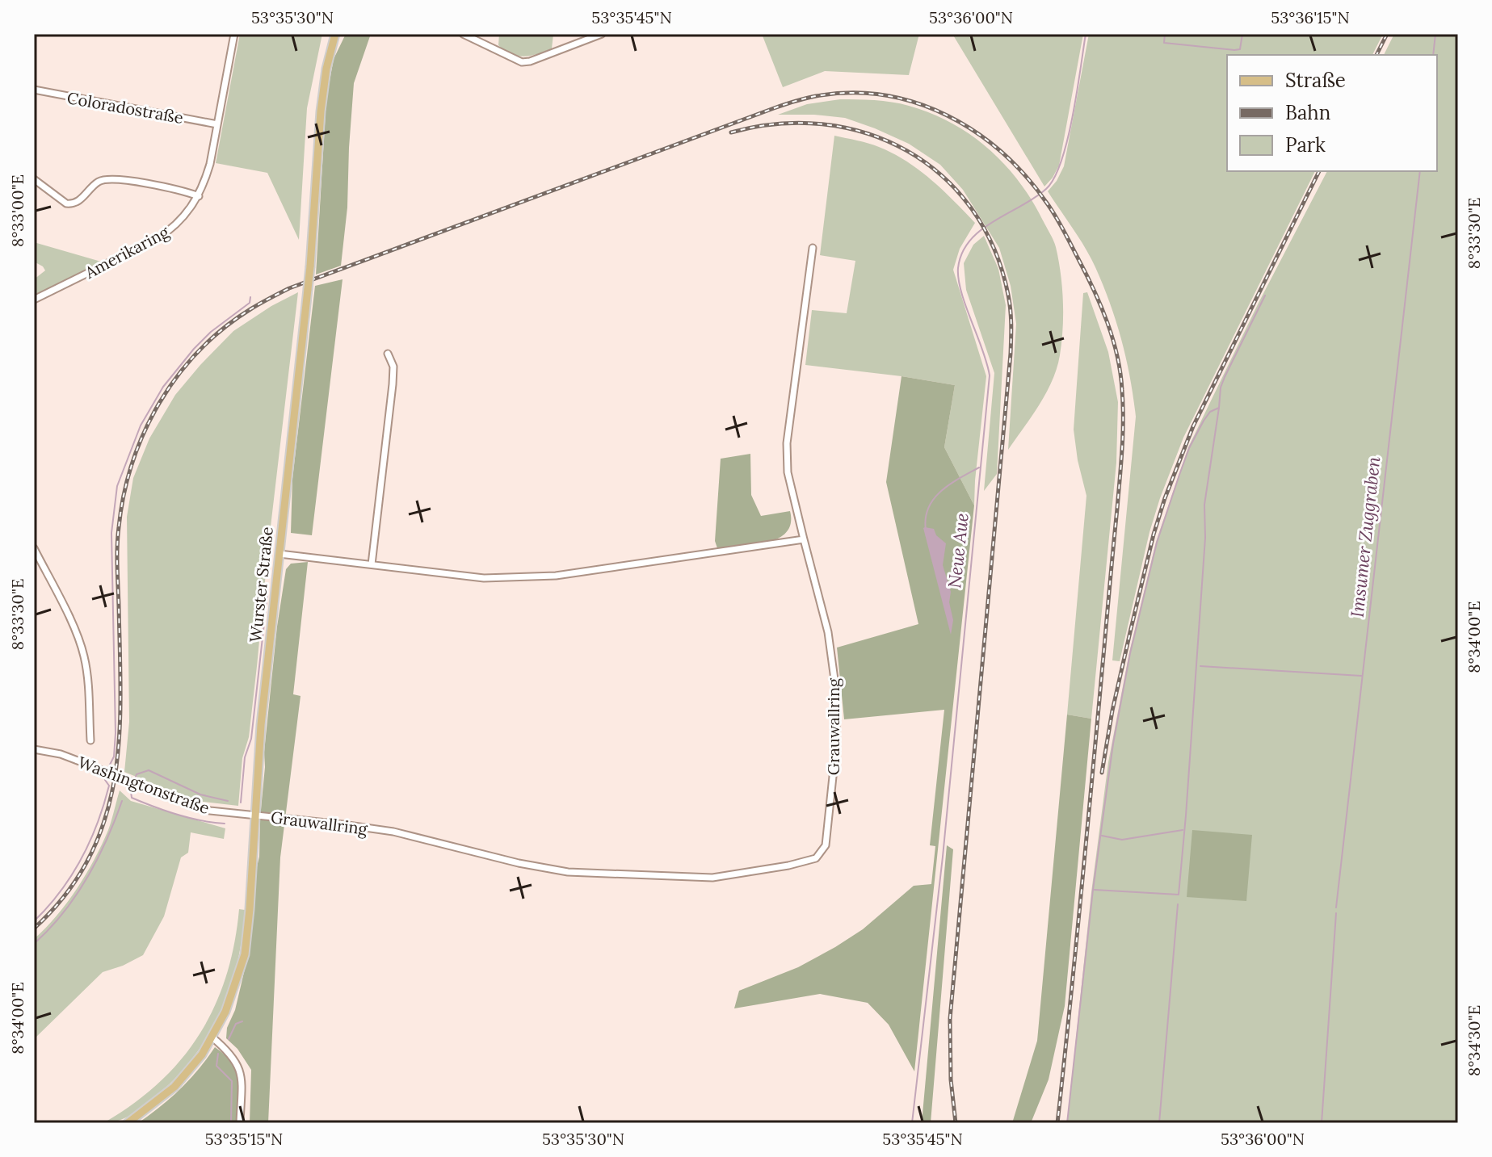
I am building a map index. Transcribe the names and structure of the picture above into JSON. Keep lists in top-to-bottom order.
{
  "streets": {
    "main road": ["Wurster Straße"],
    "street": [
      "Coloradostraße",
      "Amerikaring",
      "Grauwallring",
      "Washingtonstraße"
    ]
  },
  "crossings": [
    ["Coloradostraße", "Amerikaring"],
    ["Wurster Straße", "Grauwallring"],
    ["Wurster Straße", "Washingtonstraße"],
    ["Grauwallring", "Washingtonstraße"]
  ],
  "water": ["Imsumer Zuggraben", "Neue Aue"],
  "legend": ["Straße", "Bahn", "Park"],
  "coordinates": [
    "53°35'30\"N",
    "53°35'45\"N",
    "53°36'00\"N",
    "53°36'15\"N",
    "8°33'00\"E",
    "8°33'30\"E",
    "8°34'00\"E",
    "8°34'30\"E",
    "53°35'15\"N"
  ]
}
